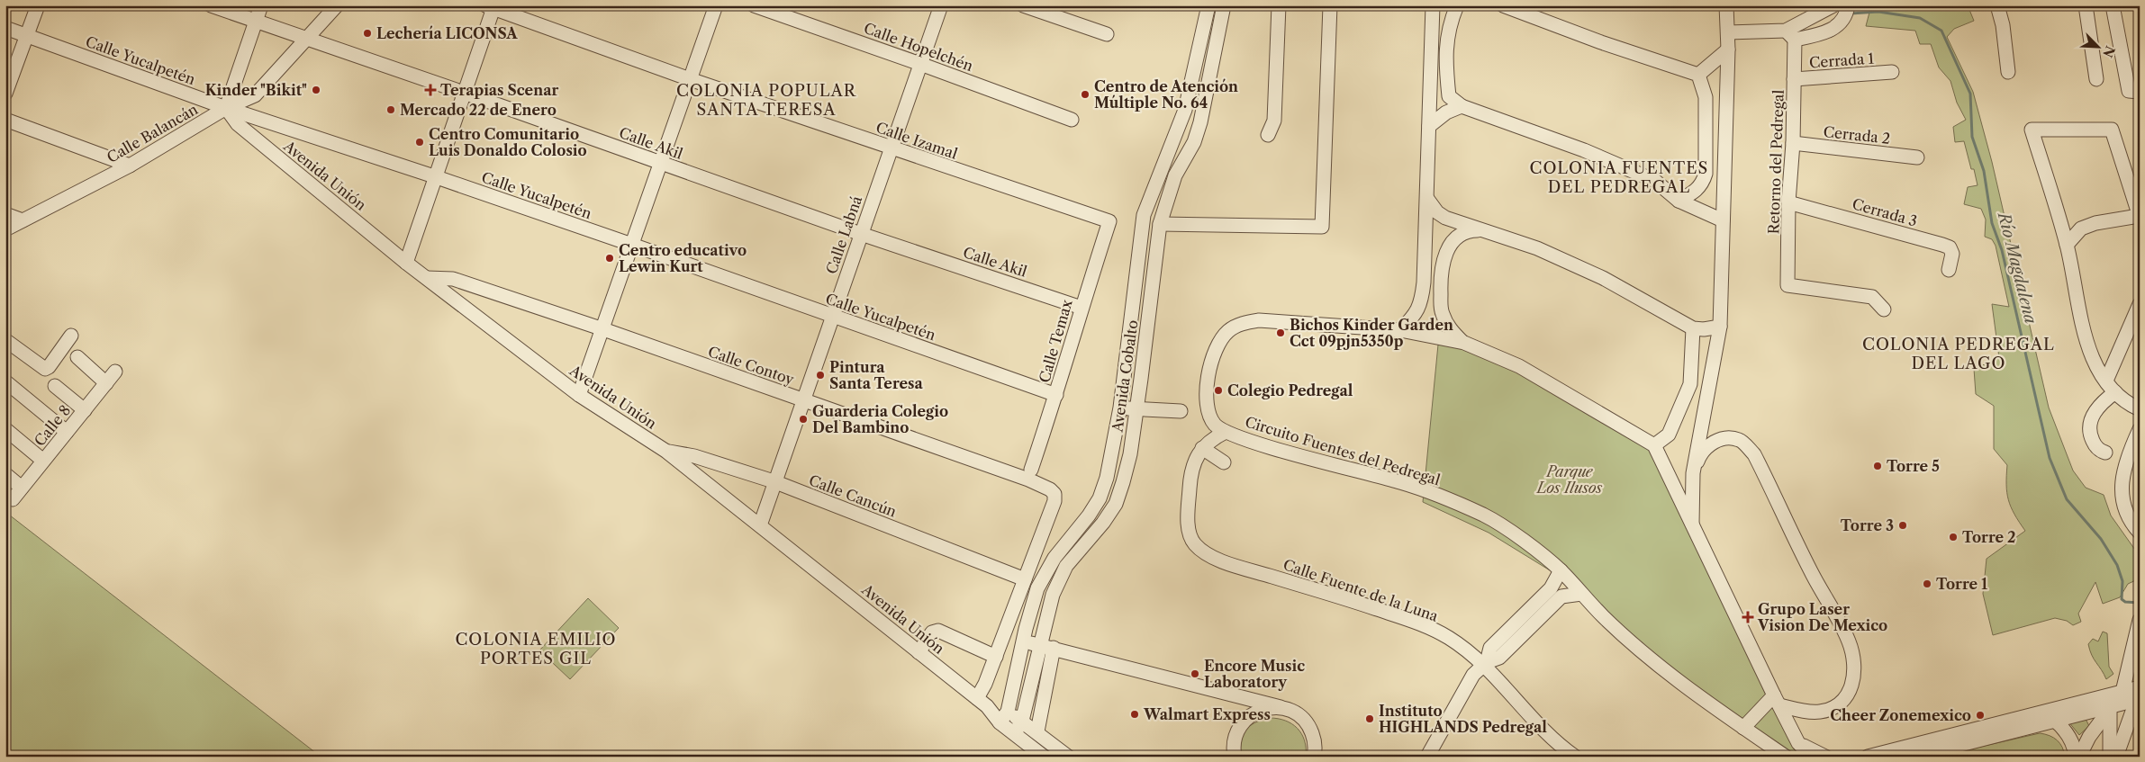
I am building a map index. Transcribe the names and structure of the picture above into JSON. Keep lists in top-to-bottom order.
{
  "streets": {
    "street": [
      "Calle Hopelchén",
      "Calle Yucalpetén",
      "Cerrada 1",
      "Calle Balancán",
      "Cerrada 2",
      "Calle Izamal",
      "Calle Akil",
      "Retorno del Pedregal",
      "Avenida Unión",
      "Cerrada 3",
      "Calle Labná",
      "Calle Temax",
      "Calle Contoy",
      "Avenida Cobalto",
      "Calle 8",
      "Circuito Fuentes del Pedregal",
      "Calle Cancún",
      "Calle Fuente de la Luna"
    ]
  },
  "crossings": [
    ["Calle Hopelchén", "Calle Labná"],
    ["Calle Yucalpetén", "Calle Balancán"],
    ["Calle Yucalpetén", "Avenida Unión"],
    ["Calle Yucalpetén", "Calle Labná"],
    ["Calle Yucalpetén", "Calle Temax"],
    ["Cerrada 1", "Retorno del Pedregal"],
    ["Calle Balancán", "Calle Akil"],
    ["Calle Balancán", "Avenida Unión"],
    ["Cerrada 2", "Retorno del Pedregal"],
    ["Calle Izamal", "Calle Labná"],
    ["Calle Izamal", "Calle Temax"],
    ["Calle Akil", "Calle Labná"],
    ["Calle Akil", "Calle Temax"],
    ["Retorno del Pedregal", "Cerrada 3"],
    ["Avenida Unión", "Calle Labná"],
    ["Avenida Unión", "Calle Contoy"],
    ["Avenida Unión", "Avenida Cobalto"],
    ["Avenida Unión", "Calle Cancún"],
    ["Calle Labná", "Calle Contoy"],
    ["Calle Labná", "Calle Cancún"],
    ["Calle Contoy", "Calle Cancún"],
    ["Circuito Fuentes del Pedregal", "Calle Fuente de la Luna"]
  ],
  "districts": [
    "COLONIA POPULAR SANTA TERESA",
    "COLONIA FUENTES DEL PEDREGAL",
    "COLONIA PEDREGAL DEL LAGO",
    "COLONIA EMILIO PORTES GIL"
  ],
  "water": ["Río Magdalena"],
  "parks": ["Parque Los Ilusos"],
  "places": {
    "other": [
      "Lechería LICONSA",
      "Kinder \"Bikit\"",
      "Centro de Atención Múltiple No. 64",
      "Mercado 22 de Enero",
      "Centro Comunitario Luis Donaldo Colosio",
      "Centro educativo Lewin Kurt",
      "Bichos Kinder Garden Cct 09pjn5350p",
      "Pintura Santa Teresa",
      "Colegio Pedregal",
      "Guarderia Colegio Del Bambino",
      "Torre 5",
      "Torre 3",
      "Torre 2",
      "Torre 1",
      "Encore Music Laboratory",
      "Walmart Express",
      "Cheer Zonemexico",
      "Instituto HIGHLANDS Pedregal"
    ],
    "health": ["Terapias Scenar", "Grupo Laser Vision De Mexico"]
  },
  "north": "bottom right"
}
